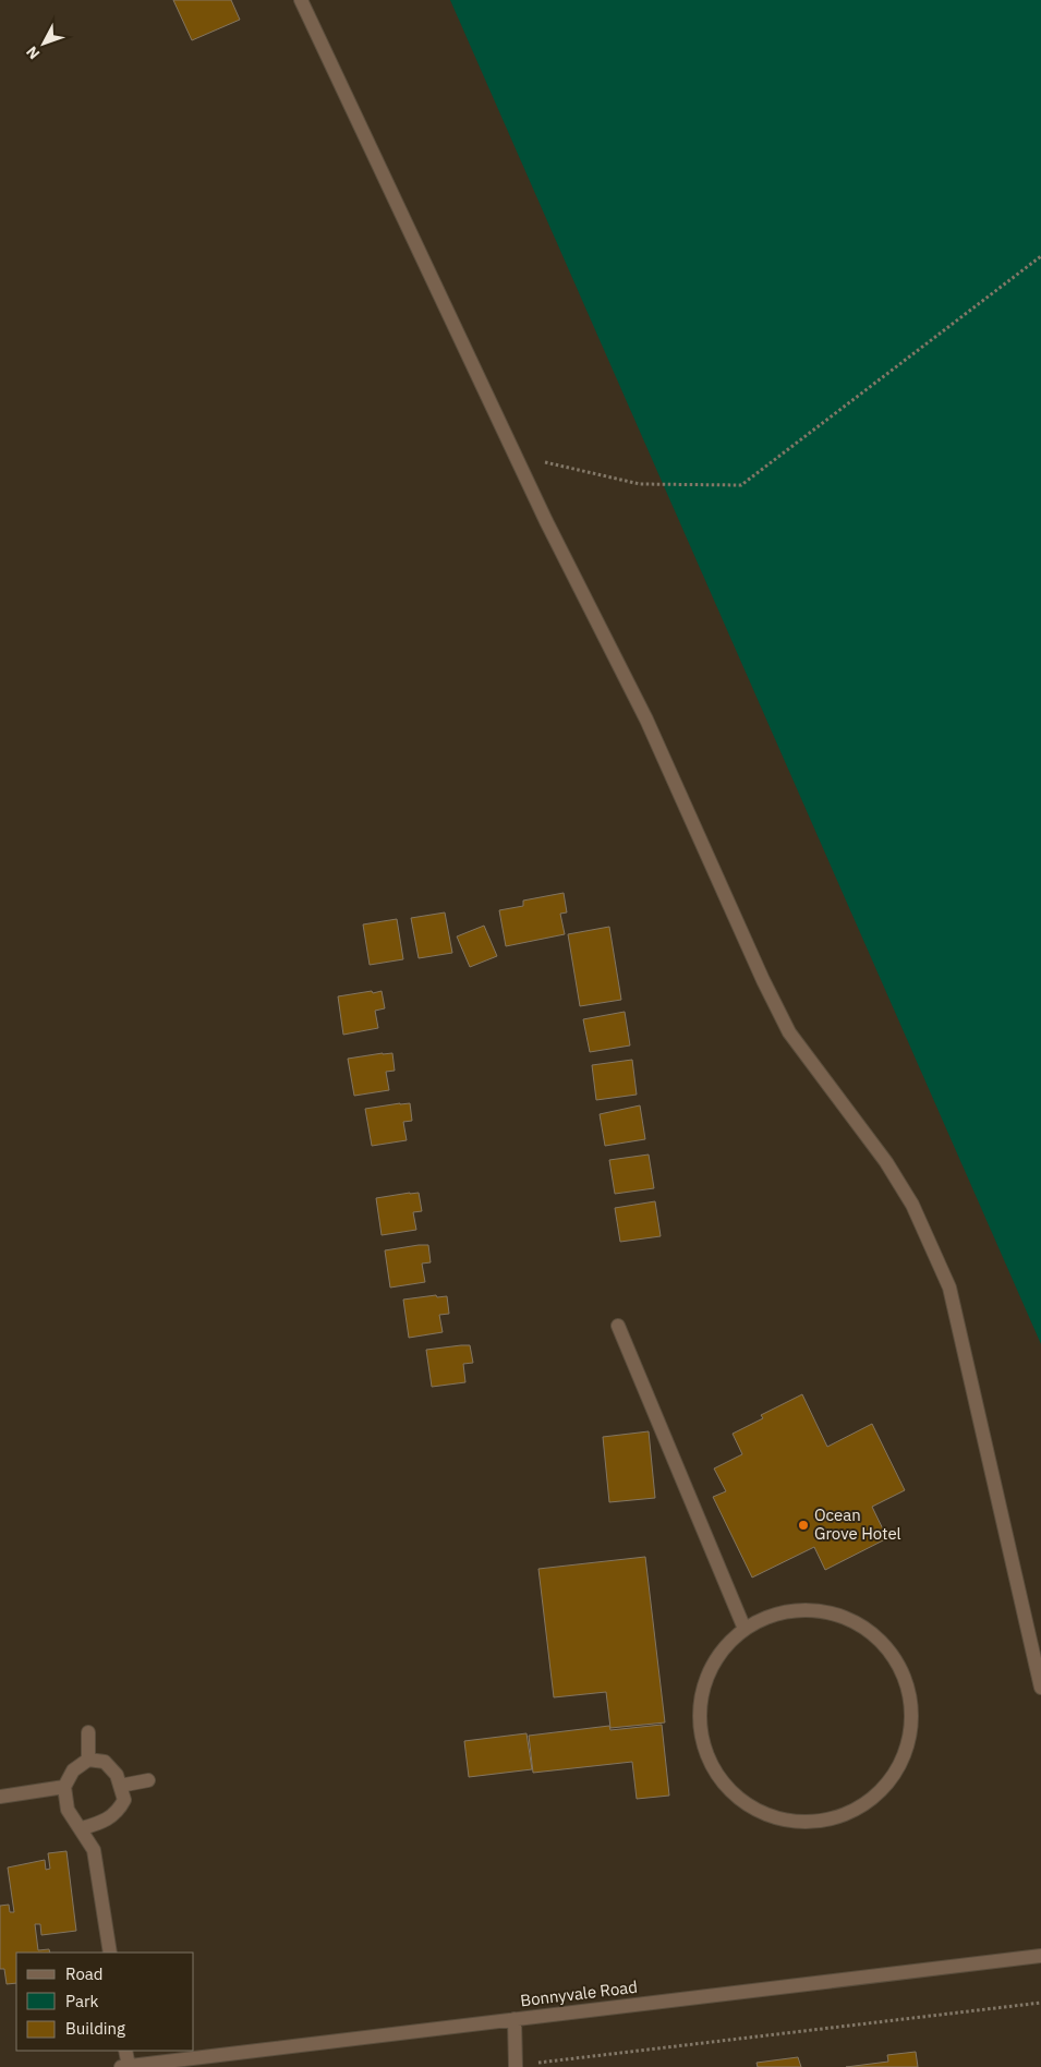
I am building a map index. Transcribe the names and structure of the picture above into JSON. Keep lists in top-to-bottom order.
{
  "streets": {
    "street": ["Bonnyvale Road"]
  },
  "places": ["Ocean Grove Hotel"],
  "legend": ["Road", "Park", "Building"],
  "north": "bottom left"
}
